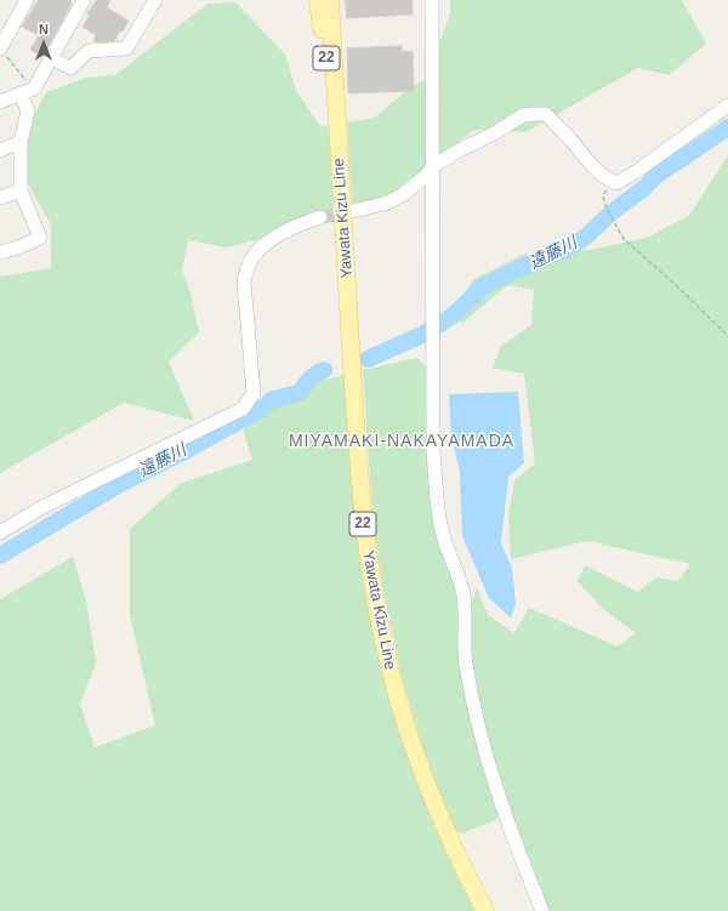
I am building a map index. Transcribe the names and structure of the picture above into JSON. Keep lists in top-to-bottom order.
{
  "streets": {
    "main road": ["22", "Yawata Kizu Line"]
  },
  "districts": ["MIYAMAKI-NAKAYAMADA"],
  "water": ["遠藤川"],
  "north": "top"
}
